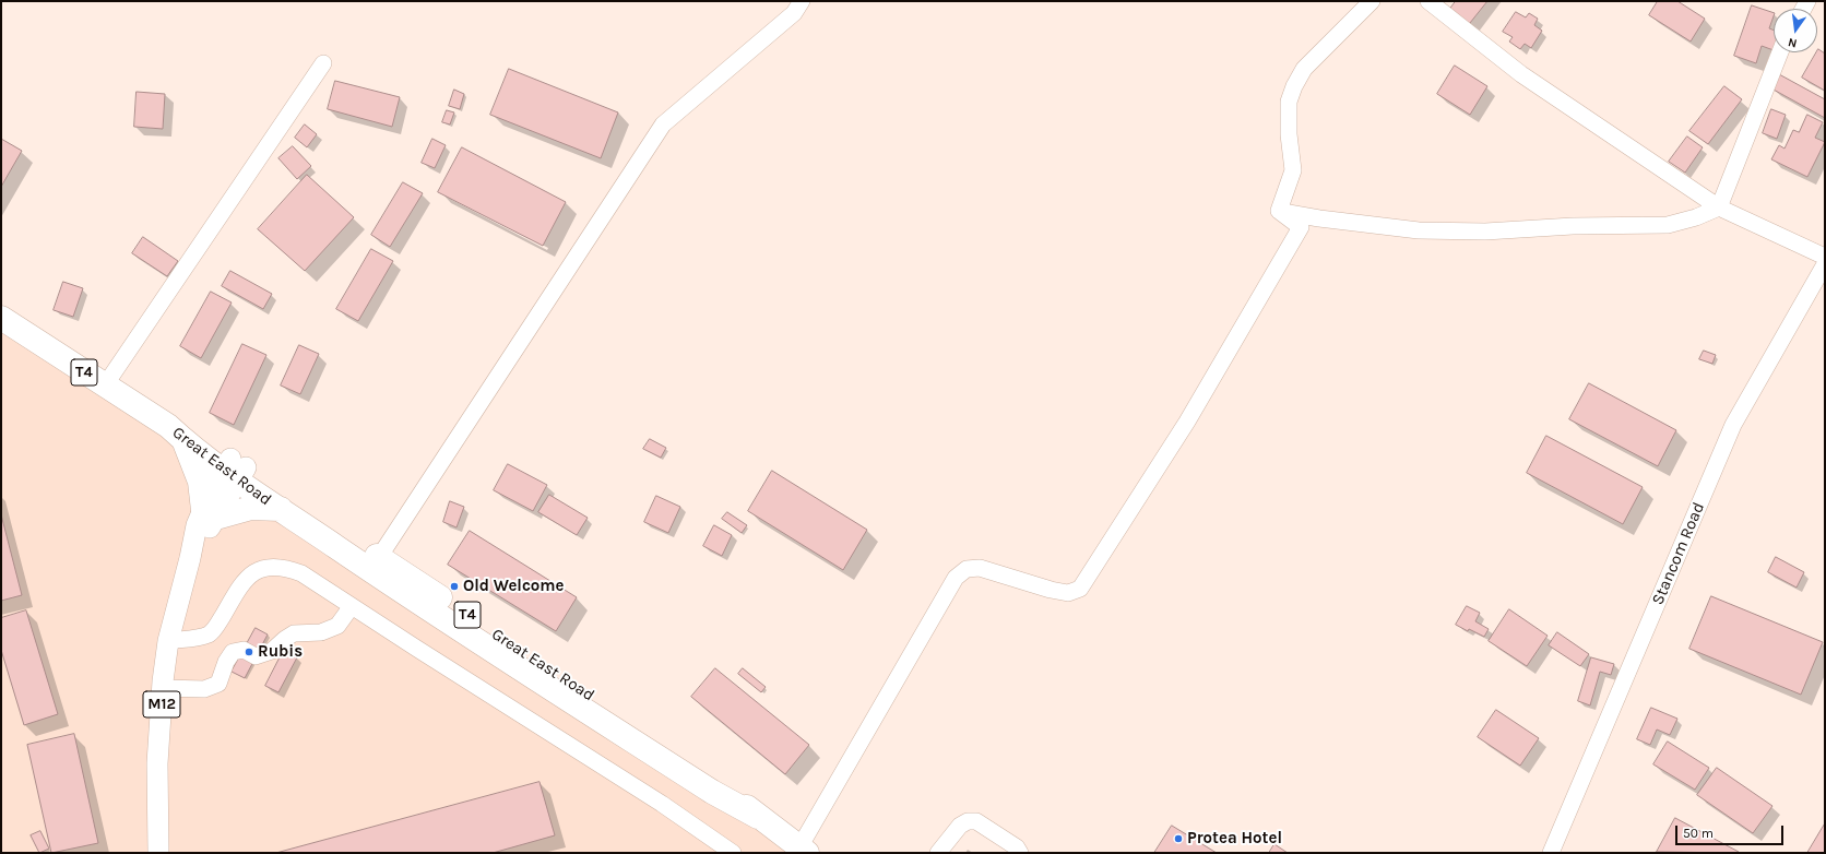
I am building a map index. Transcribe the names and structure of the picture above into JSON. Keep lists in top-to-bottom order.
{
  "streets": {
    "highway": ["T4", "Great East Road"],
    "main road": ["M12"],
    "street": ["Stancom Road"]
  },
  "crossings": [
    ["T4", "Great East Road"],
    ["Great East Road", "M12"]
  ],
  "places": ["Old Welcome", "Rubis", "Protea Hotel"],
  "scale_bar": "50 m",
  "north": "bottom"
}
